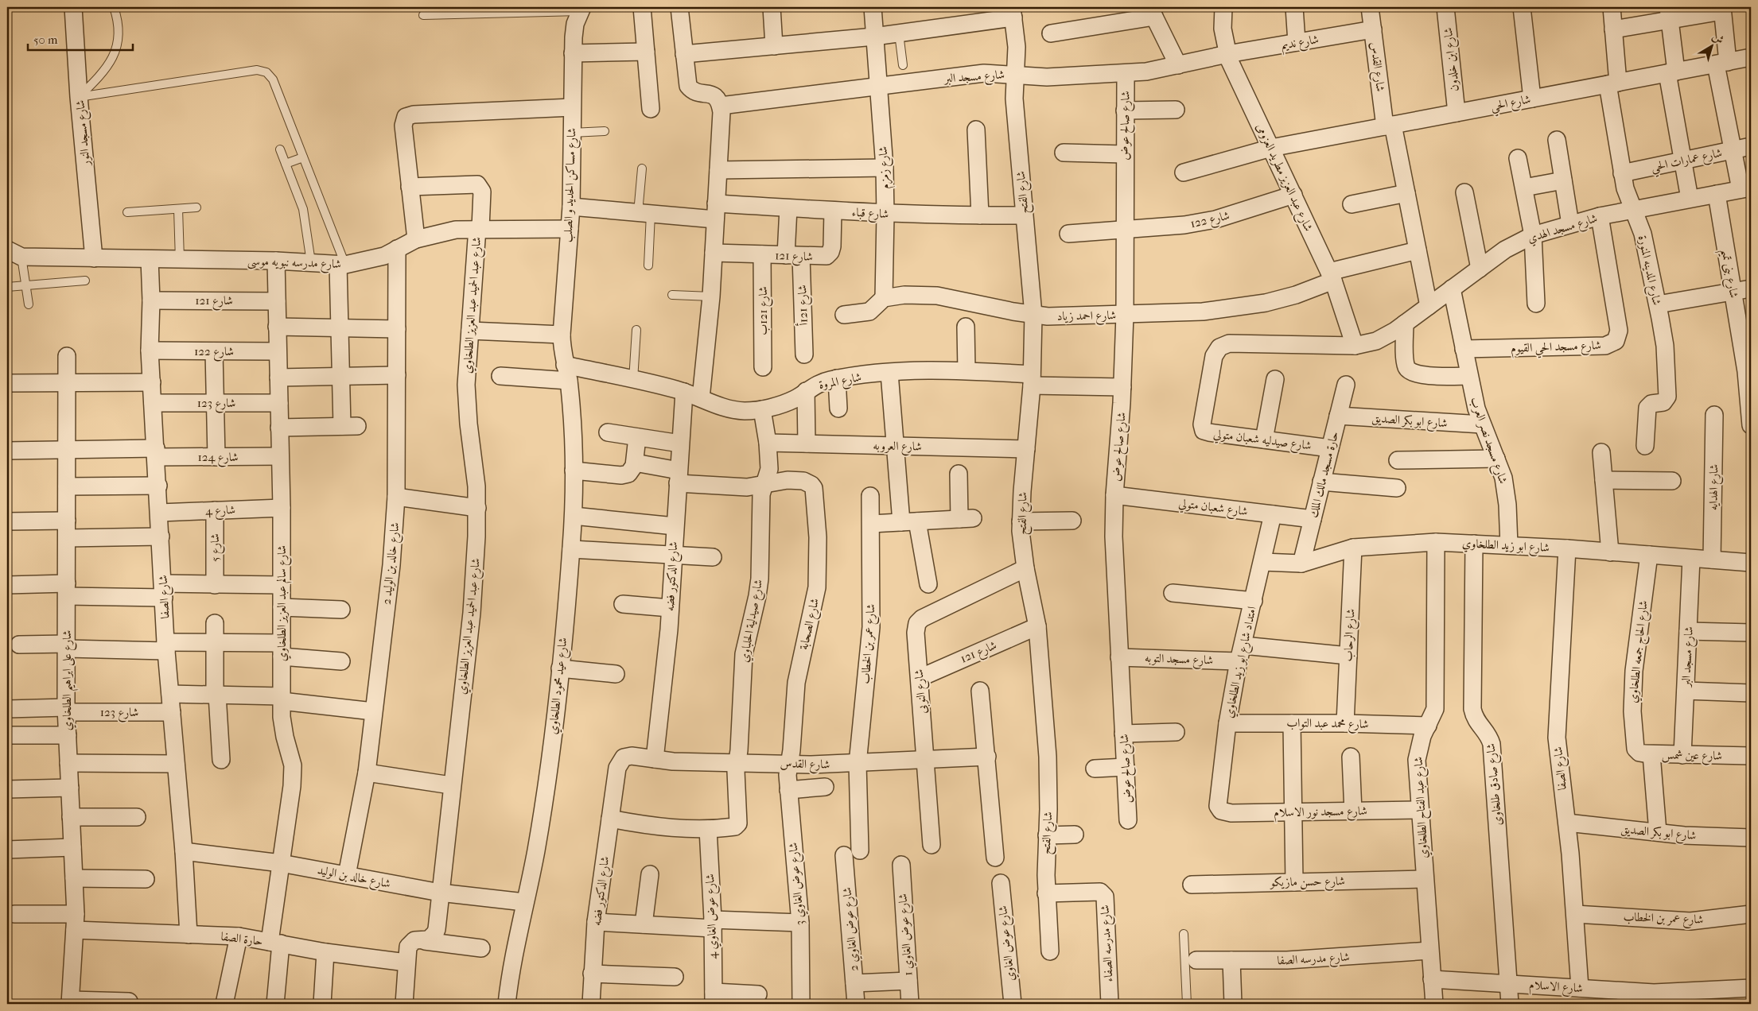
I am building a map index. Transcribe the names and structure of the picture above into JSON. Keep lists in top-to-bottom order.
{
  "streets": {
    "street": [
      "شارع نديم",
      "شارع ابن خلدون",
      "شارع القدس",
      "شارع مسجد البر",
      "شارع الحي",
      "شارع صالح عوض",
      "شارع مسجد النور",
      "شارع عمارات الحي",
      "شارع زمزم",
      "شارع عبد العزيز مطريد العزومى",
      "شارع مساكن الحديد و الصلب",
      "شارع الفتح",
      "شارع قباء",
      "شارع 122",
      "شارع مسجد الهدي",
      "شارع 121",
      "شارع مدرسه نبويه موسى",
      "شارع المدينه المنورة",
      "شارع بنى تميم",
      "شارع عبد الحميد عبد العزيز الطلخاوي",
      "شارع 121أ",
      "شارع 121ب",
      "شارع احمد زياد",
      "شارع مسجد الحي القيوم",
      "شارع المروة",
      "شارع 123",
      "شارع ابو بكر الصديق",
      "شارع صيدليه شعبان متولي",
      "شارع مسجد نصر العرب",
      "شارع العروبه",
      "شارع 124",
      "حارة مسجد مالك الملك",
      "شارع الهدايه",
      "شارع شعبان متولي",
      "شارع 4",
      "شارع ابو زيد الطلخاوي",
      "شارع 5",
      "شارع خالد بن الوليد 2",
      "شارع الدكتور فضه",
      "شارع الصفا",
      "شارع سالم عبد العزيز الطلخاوي",
      "شارع صيدلية الحلباوي",
      "شارع الصحابة",
      "شارع الرحاب",
      "شارع عمر بن الخطاب",
      "شارع الحاج جمعه الطلخاوي",
      "شارع مسجد التوبه",
      "امتداد شارع ابو زيد الطلخاوي",
      "شارع على ابراهيم الطلخاوي",
      "شارع عيد محمود الطلخاوي",
      "شارع النوبى",
      "شارع محمد عبد التواب",
      "شارع عين شمس",
      "شارع صادق طلخاوى",
      "شارع عبد الفتاح الطلخاوي",
      "شارع مسجد نور الاسلام",
      "شارع خالد بن الوليد",
      "شارع حسن مازيكو",
      "شارع عوض الغاوي 3",
      "شارع عوض الغاوي 4",
      "شارع عوض الغاوي 2",
      "شارع عوض الغاوي 1",
      "حارة الصفا",
      "شارع عوض الغاوي",
      "شارع مدرسه الصفاء",
      "شارع مدرسه الصفا",
      "شارع الاسلام"
    ]
  },
  "crossings": [
    ["شارع نديم", "شارع القدس"],
    ["شارع نديم", "شارع مسجد البر"],
    ["شارع نديم", "شارع عبد العزيز مطريد العزومى"],
    ["شارع ابن خلدون", "شارع الحي"],
    ["شارع القدس", "شارع الحي"],
    ["شارع القدس", "شارع مسجد الهدي"],
    ["شارع القدس", "شارع احمد زياد"],
    ["شارع القدس", "شارع الدكتور فضه"],
    ["شارع القدس", "شارع صيدلية الحلباوي"],
    ["شارع القدس", "شارع الصحابة"],
    ["شارع القدس", "شارع عمر بن الخطاب"],
    ["شارع القدس", "شارع النوبى"],
    ["شارع القدس", "شارع عوض الغاوي 3"],
    ["شارع مسجد البر", "شارع صالح عوض"],
    ["شارع مسجد البر", "شارع زمزم"],
    ["شارع مسجد البر", "شارع عبد العزيز مطريد العزومى"],
    ["شارع مسجد البر", "شارع الفتح"],
    ["شارع مسجد البر", "شارع ابو زيد الطلخاوي"],
    ["شارع مسجد البر", "شارع عين شمس"],
    ["شارع الحي", "شارع عبد العزيز مطريد العزومى"],
    ["شارع الحي", "شارع المدينه المنورة"],
    ["شارع صالح عوض", "شارع 122"],
    ["شارع صالح عوض", "شارع احمد زياد"],
    ["شارع صالح عوض", "شارع المروة"],
    ["شارع صالح عوض", "شارع شعبان متولي"],
    ["شارع صالح عوض", "شارع مسجد التوبه"],
    ["شارع مسجد النور", "شارع مدرسه نبويه موسى"],
    ["شارع عمارات الحي", "شارع المدينه المنورة"],
    ["شارع زمزم", "شارع قباء"],
    ["شارع زمزم", "شارع احمد زياد"],
    ["شارع عبد العزيز مطريد العزومى", "شارع 122"],
    ["شارع عبد العزيز مطريد العزومى", "شارع مسجد الهدي"],
    ["شارع عبد العزيز مطريد العزومى", "شارع احمد زياد"],
    ["شارع عبد العزيز مطريد العزومى", "شارع صيدليه شعبان متولي"],
    ["شارع مساكن الحديد و الصلب", "شارع قباء"],
    ["شارع مساكن الحديد و الصلب", "شارع مدرسه نبويه موسى"],
    ["شارع مساكن الحديد و الصلب", "شارع المروة"],
    ["شارع مساكن الحديد و الصلب", "شارع عيد محمود الطلخاوي"],
    ["شارع الفتح", "شارع قباء"],
    ["شارع الفتح", "شارع 121"],
    ["شارع الفتح", "شارع احمد زياد"],
    ["شارع الفتح", "شارع المروة"],
    ["شارع الفتح", "شارع العروبه"],
    ["شارع الفتح", "شارع النوبى"],
    ["شارع الفتح", "شارع مدرسه الصفاء"],
    ["شارع قباء", "شارع 121"],
    ["شارع قباء", "شارع 121أ"],
    ["شارع 122", "شارع الصفا"],
    ["شارع 122", "شارع سالم عبد العزيز الطلخاوي"],
    ["شارع مسجد الهدي", "شارع المدينه المنورة"],
    ["شارع مسجد الهدي", "شارع بنى تميم"],
    ["شارع مسجد الهدي", "شارع مسجد الحي القيوم"],
    ["شارع مسجد الهدي", "شارع صيدليه شعبان متولي"],
    ["شارع مسجد الهدي", "شارع مسجد نصر العرب"],
    ["شارع 121", "شارع 121أ"],
    ["شارع 121", "شارع 121ب"],
    ["شارع 121", "شارع الصفا"],
    ["شارع 121", "شارع سالم عبد العزيز الطلخاوي"],
    ["شارع 121", "شارع النوبى"],
    ["شارع مدرسه نبويه موسى", "شارع عبد الحميد عبد العزيز الطلخاوي"],
    ["شارع مدرسه نبويه موسى", "شارع خالد بن الوليد 2"],
    ["شارع مدرسه نبويه موسى", "شارع الصفا"],
    ["شارع مدرسه نبويه موسى", "شارع سالم عبد العزيز الطلخاوي"],
    ["شارع عبد الحميد عبد العزيز الطلخاوي", "شارع خالد بن الوليد"],
    ["شارع عبد الحميد عبد العزيز الطلخاوي", "حارة الصفا"],
    ["شارع مسجد الحي القيوم", "شارع مسجد نصر العرب"],
    ["شارع المروة", "شارع الدكتور فضه"],
    ["شارع المروة", "شارع صيدلية الحلباوي"],
    ["شارع المروة", "شارع عيد محمود الطلخاوي"],
    ["شارع 123", "شارع الصفا"],
    ["شارع 123", "شارع سالم عبد العزيز الطلخاوي"],
    ["شارع 123", "شارع على ابراهيم الطلخاوي"],
    ["شارع ابو بكر الصديق", "شارع مسجد نصر العرب"],
    ["شارع ابو بكر الصديق", "حارة مسجد مالك الملك"],
    ["شارع ابو بكر الصديق", "شارع الصفا"],
    ["شارع ابو بكر الصديق", "شارع الحاج جمعه الطلخاوي"],
    ["شارع صيدليه شعبان متولي", "حارة مسجد مالك الملك"],
    ["شارع مسجد نصر العرب", "شارع ابو زيد الطلخاوي"],
    ["شارع العروبه", "شارع صيدلية الحلباوي"],
    ["شارع 124", "شارع الصفا"],
    ["شارع 124", "شارع سالم عبد العزيز الطلخاوي"],
    ["شارع 124", "شارع على ابراهيم الطلخاوي"],
    ["حارة مسجد مالك الملك", "شارع شعبان متولي"],
    ["حارة مسجد مالك الملك", "شارع ابو زيد الطلخاوي"],
    ["شارع الهدايه", "شارع ابو زيد الطلخاوي"],
    ["شارع شعبان متولي", "امتداد شارع ابو زيد الطلخاوي"],
    ["شارع 4", "شارع 5"],
    ["شارع 4", "شارع الصفا"],
    ["شارع 4", "شارع سالم عبد العزيز الطلخاوي"],
    ["شارع ابو زيد الطلخاوي", "شارع الصفا"],
    ["شارع ابو زيد الطلخاوي", "شارع الرحاب"],
    ["شارع ابو زيد الطلخاوي", "شارع الحاج جمعه الطلخاوي"],
    ["شارع ابو زيد الطلخاوي", "امتداد شارع ابو زيد الطلخاوي"],
    ["شارع ابو زيد الطلخاوي", "شارع صادق طلخاوى"],
    ["شارع ابو زيد الطلخاوي", "شارع عبد الفتاح الطلخاوي"],
    ["شارع خالد بن الوليد 2", "شارع خالد بن الوليد"],
    ["شارع الصفا", "شارع عمر بن الخطاب"],
    ["شارع الصفا", "شارع خالد بن الوليد"],
    ["شارع الصفا", "حارة الصفا"],
    ["شارع الصفا", "شارع الاسلام"],
    ["شارع سالم عبد العزيز الطلخاوي", "شارع خالد بن الوليد"],
    ["شارع سالم عبد العزيز الطلخاوي", "حارة الصفا"],
    ["شارع صيدلية الحلباوي", "شارع الصحابة"],
    ["شارع صيدلية الحلباوي", "شارع عوض الغاوي 4"],
    ["شارع الصحابة", "شارع عوض الغاوي 3"],
    ["شارع الرحاب", "شارع مسجد التوبه"],
    ["شارع الرحاب", "شارع محمد عبد التواب"],
    ["شارع الحاج جمعه الطلخاوي", "شارع عين شمس"],
    ["شارع مسجد التوبه", "امتداد شارع ابو زيد الطلخاوي"],
    ["امتداد شارع ابو زيد الطلخاوي", "شارع محمد عبد التواب"],
    ["امتداد شارع ابو زيد الطلخاوي", "شارع مسجد نور الاسلام"],
    ["شارع على ابراهيم الطلخاوي", "حارة الصفا"],
    ["شارع عيد محمود الطلخاوي", "شارع خالد بن الوليد"],
    ["شارع محمد عبد التواب", "شارع عبد الفتاح الطلخاوي"],
    ["شارع صادق طلخاوى", "شارع الاسلام"],
    ["شارع عبد الفتاح الطلخاوي", "شارع مسجد نور الاسلام"],
    ["شارع عبد الفتاح الطلخاوي", "شارع حسن مازيكو"],
    ["شارع عبد الفتاح الطلخاوي", "شارع مدرسه الصفا"],
    ["شارع عبد الفتاح الطلخاوي", "شارع الاسلام"]
  ],
  "scale_bar": "50 m",
  "north": "top right"
}
